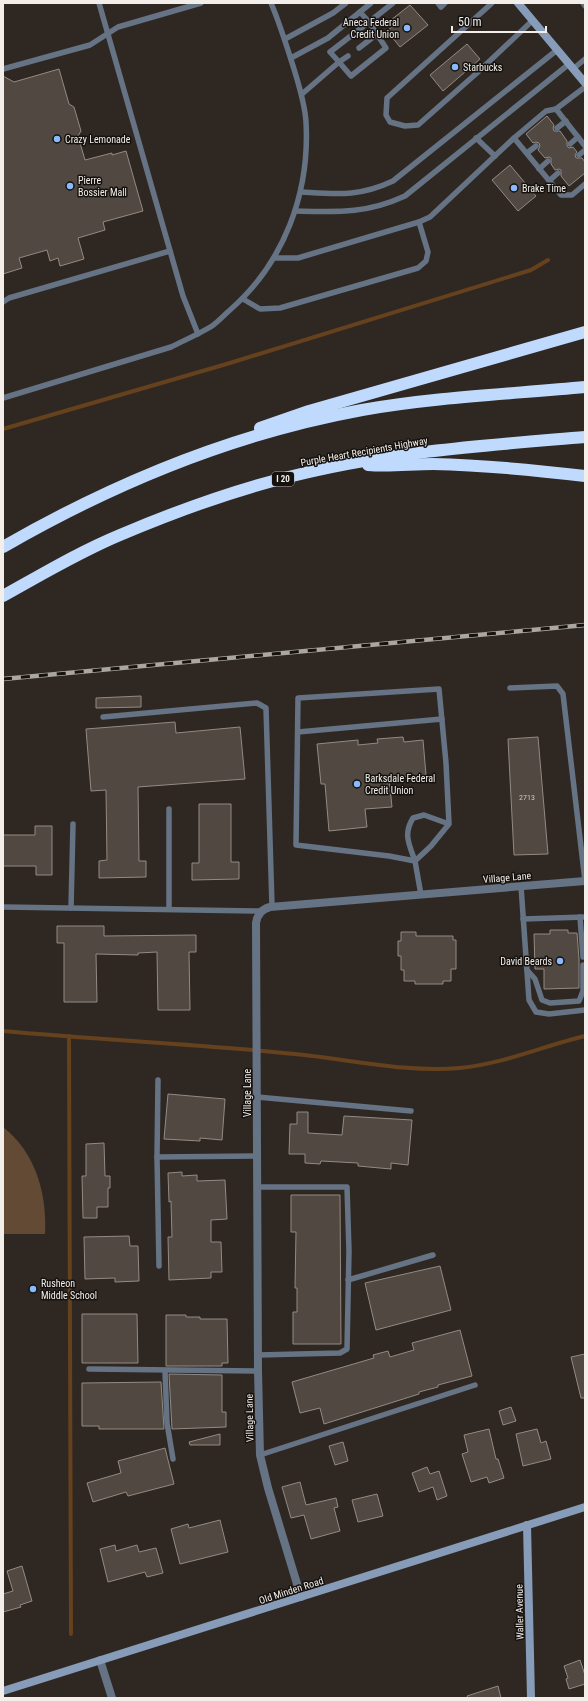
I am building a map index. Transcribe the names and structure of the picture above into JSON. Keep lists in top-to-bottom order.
{
  "streets": {
    "highway": ["Purple Heart Recipients Highway", "I 20"],
    "main road": ["Old Minden Road", "Waller Avenue"],
    "street": ["Village Lane"]
  },
  "crossings": [
    ["Village Lane", "Old Minden Road"],
    ["Old Minden Road", "Waller Avenue"]
  ],
  "places": [
    "Aneca Federal Credit Union",
    "Starbucks",
    "Crazy Lemonade",
    "Pierre Bossier Mall",
    "Brake Time",
    "Barksdale Federal Credit Union",
    "David Beards",
    "Rusheon Middle School"
  ],
  "house_numbers": ["2713"],
  "scale_bar": "50 m"
}
